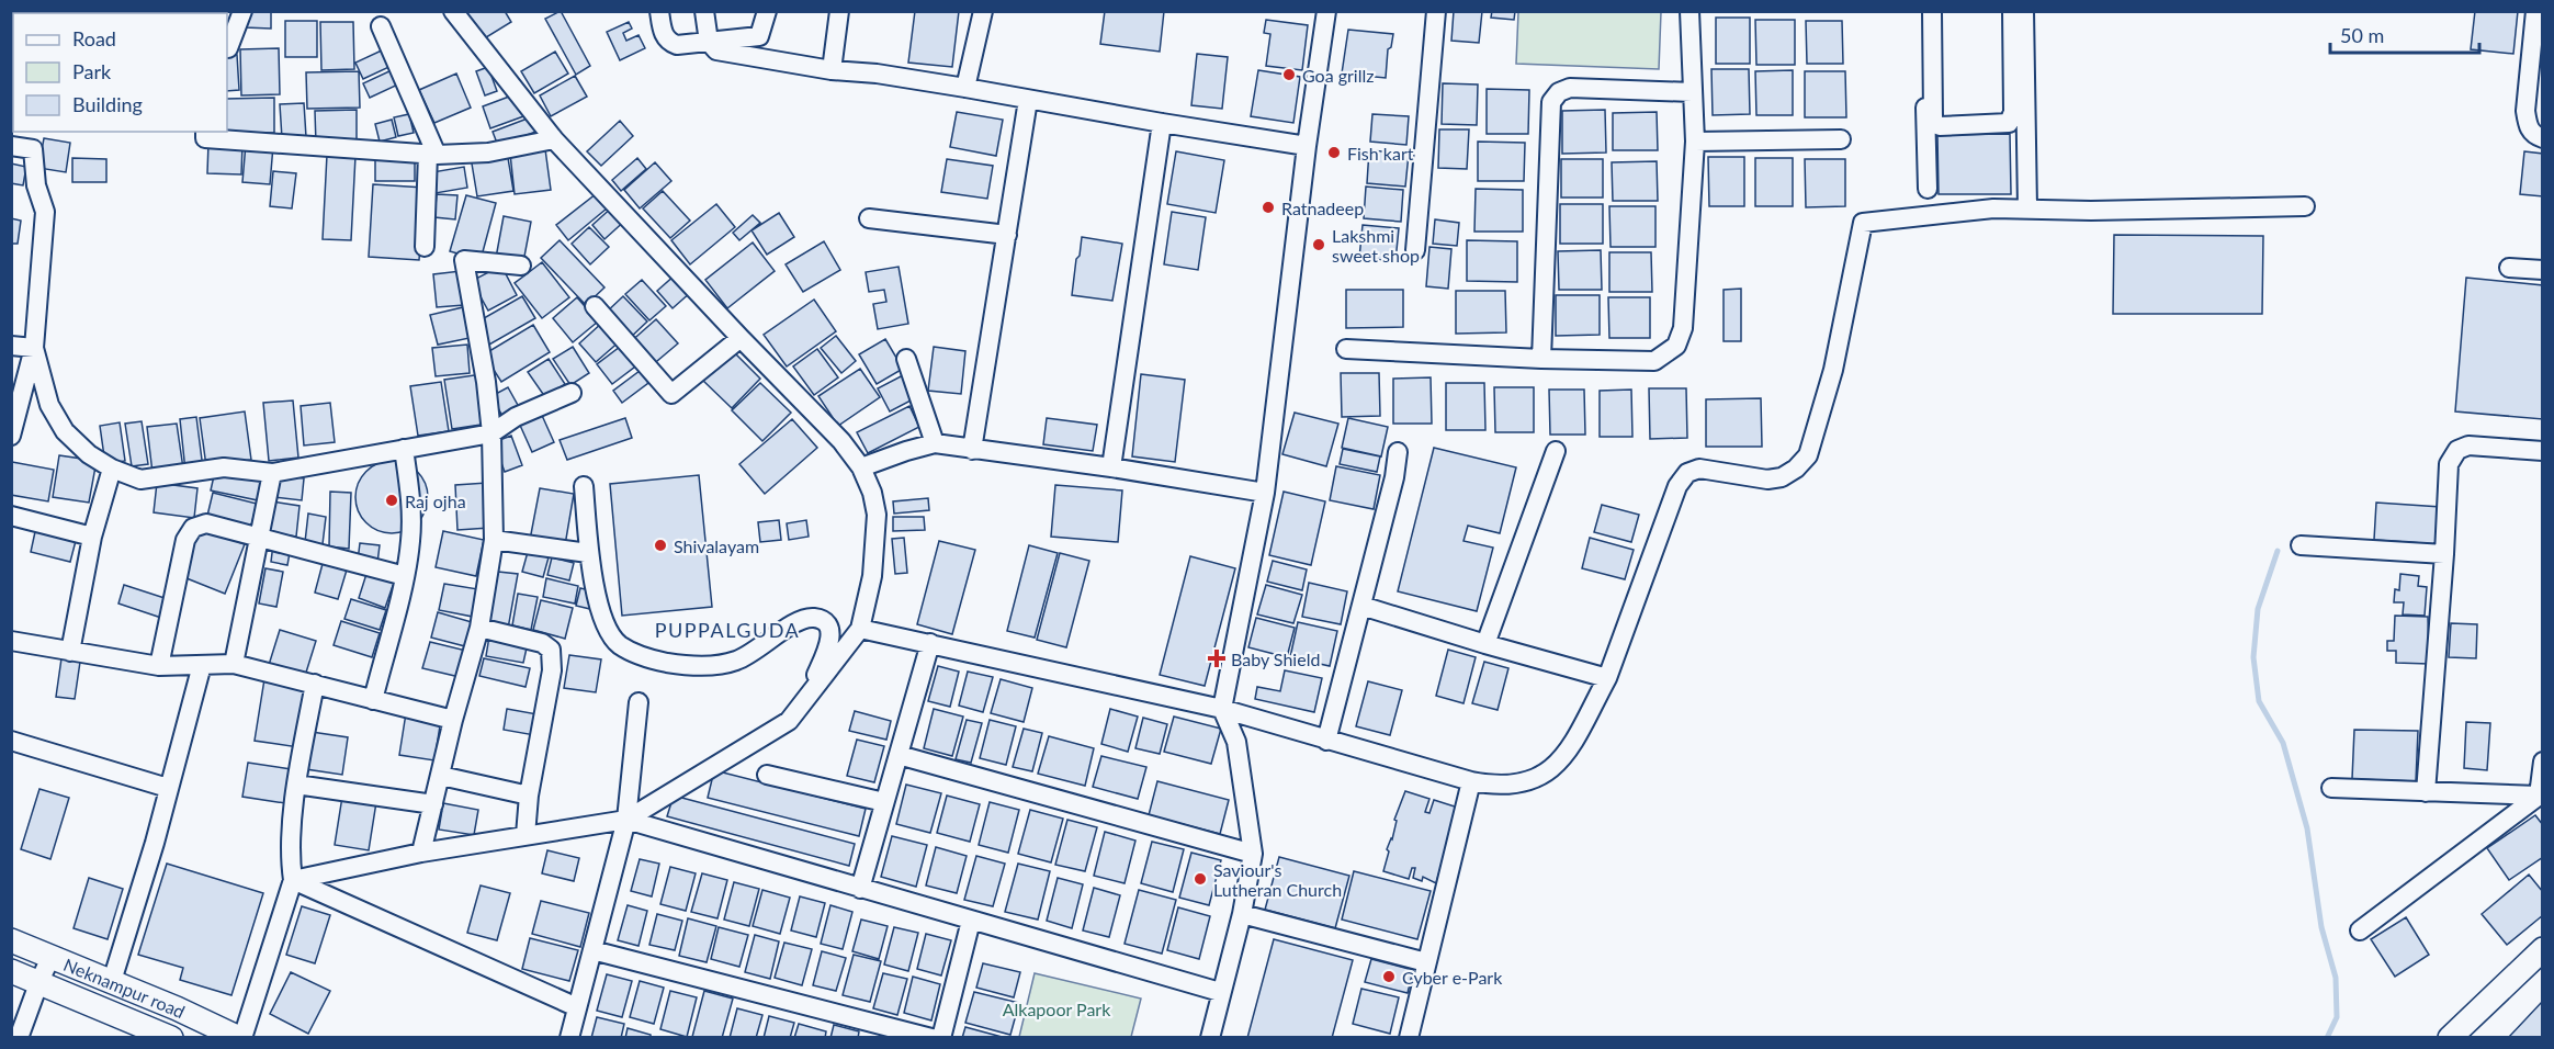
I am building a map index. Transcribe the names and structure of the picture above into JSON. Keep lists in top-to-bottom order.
{
  "streets": {
    "street": ["Neknampur road"]
  },
  "districts": ["PUPPALGUDA"],
  "parks": ["Alkapoor Park"],
  "places": {
    "other": [
      "Goa grillz",
      "Fish kart",
      "Ratnadeep",
      "Lakshmi sweet shop",
      "Raj ojha",
      "Shivalayam",
      "Saviour's Lutheran Church",
      "Cyber e-Park"
    ],
    "health": ["Baby Shield"]
  },
  "legend": ["Road", "Park", "Building"],
  "scale_bar": "50 m"
}
